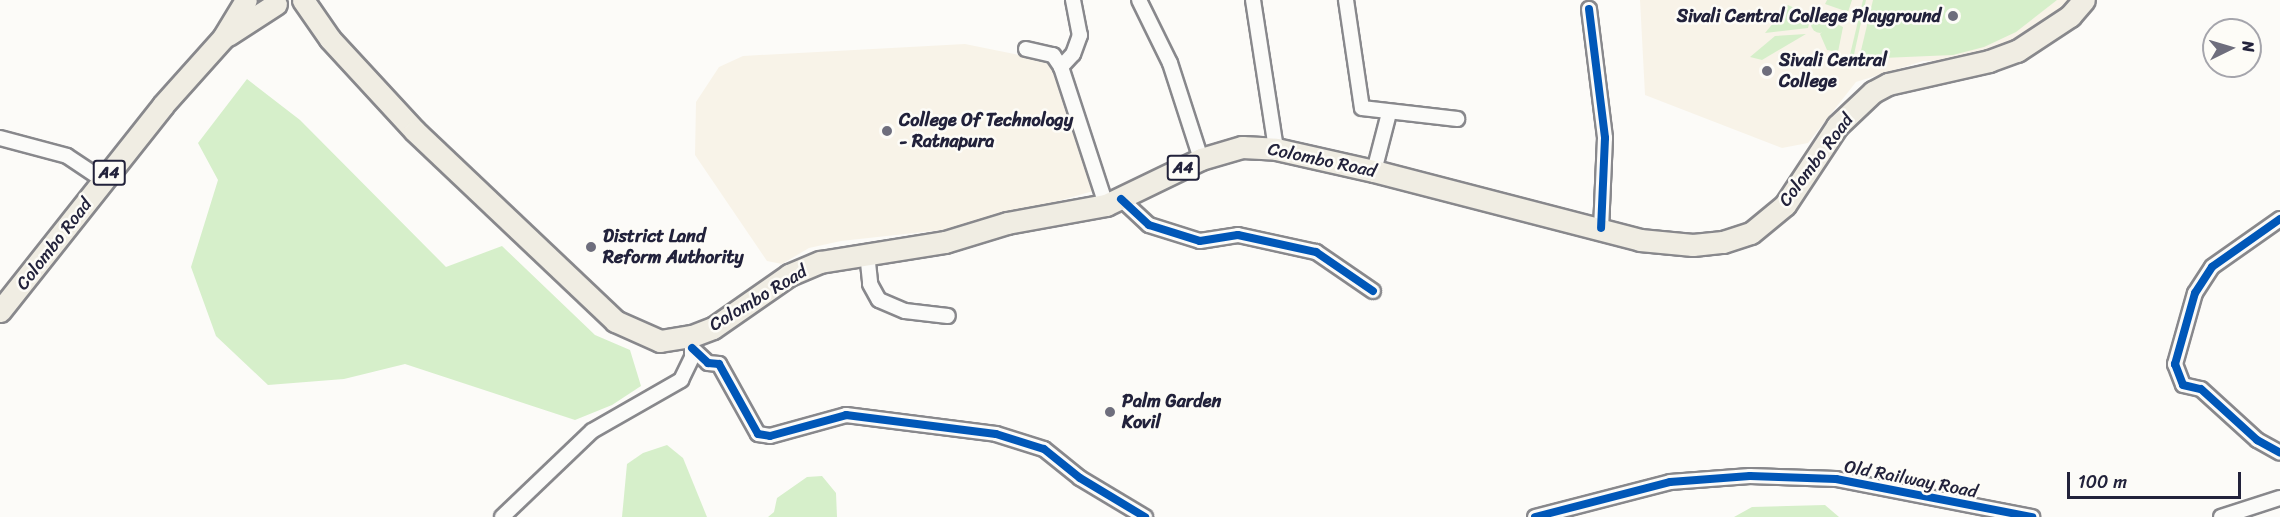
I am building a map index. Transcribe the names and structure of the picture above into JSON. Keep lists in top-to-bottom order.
{
  "streets": {
    "highway": ["Colombo Road", "A4"],
    "street": ["Old Railway Road"]
  },
  "places": [
    "Sivali Central College Playground",
    "Sivali Central College",
    "College Of Technology - Ratnapura",
    "District Land Reform Authority",
    "Palm Garden Kovil"
  ],
  "scale_bar": "100 m",
  "north": "right"
}
